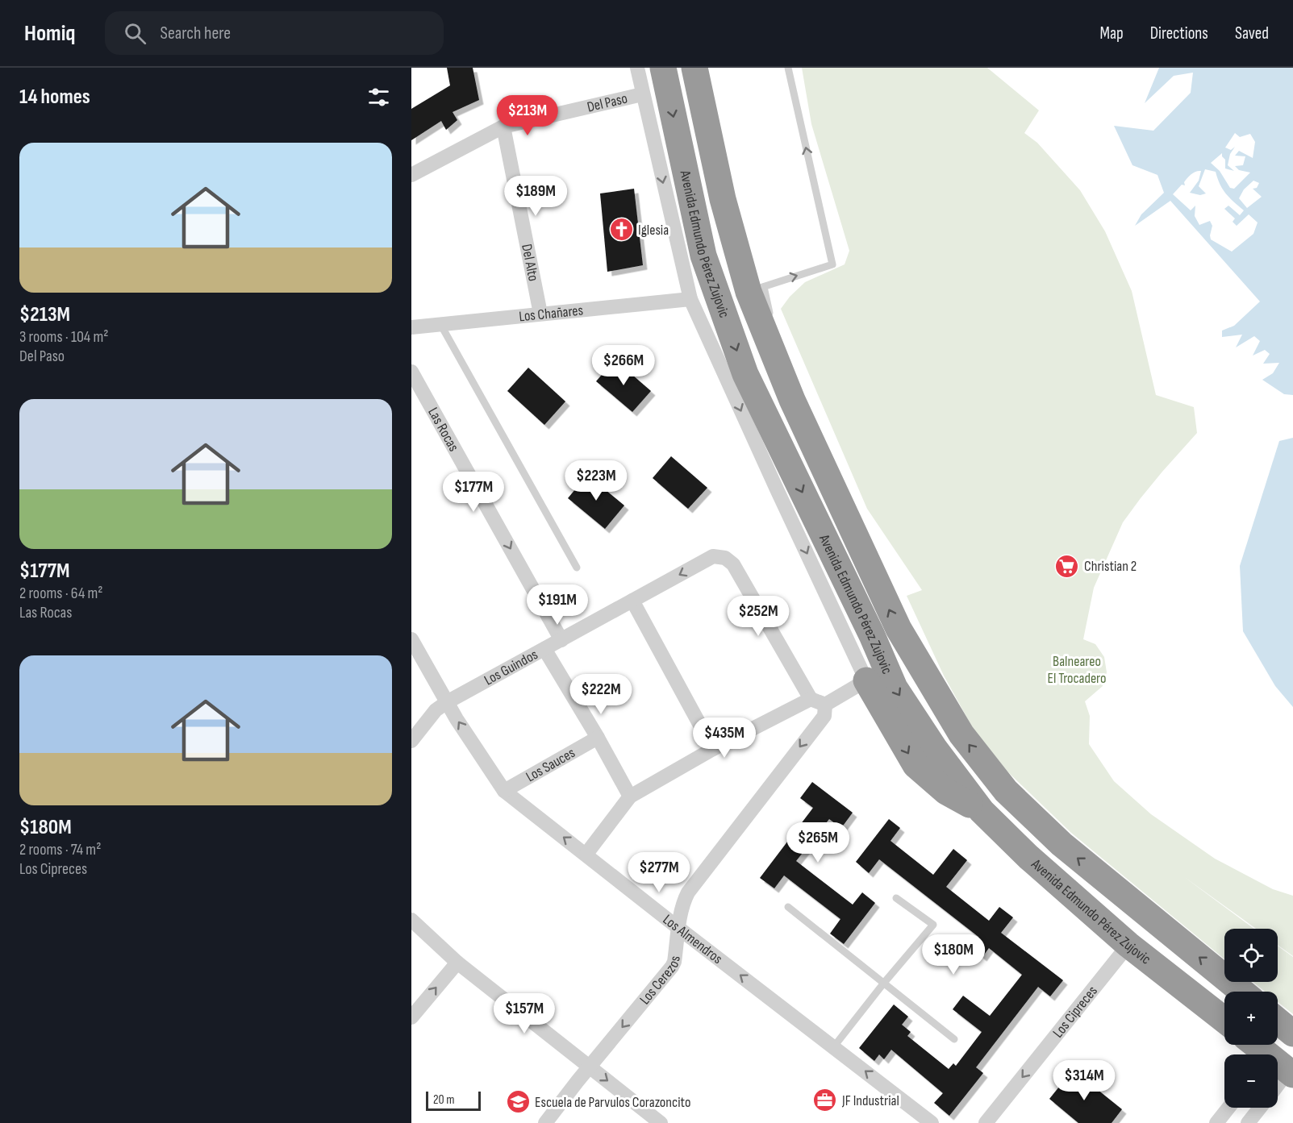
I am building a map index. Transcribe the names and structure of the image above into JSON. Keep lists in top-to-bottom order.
{
  "streets": {
    "highway": ["Avenida Edmundo Pérez Zujovic"],
    "street": [
      "Del Paso",
      "Del Alto",
      "Los Chañares",
      "Las Rocas",
      "Los Guindos",
      "Los Sauces",
      "Los Almendros",
      "Los Cerezos",
      "Los Cipreces"
    ]
  },
  "crossings": [
    ["Del Paso", "Avenida Edmundo Pérez Zujovic"],
    ["Del Paso", "Del Alto"],
    ["Avenida Edmundo Pérez Zujovic", "Los Chañares"],
    ["Avenida Edmundo Pérez Zujovic", "Los Cipreces"],
    ["Del Alto", "Los Chañares"],
    ["Las Rocas", "Los Guindos"],
    ["Los Guindos", "Los Almendros"],
    ["Los Sauces", "Los Almendros"],
    ["Los Almendros", "Los Cerezos"]
  ],
  "one_way": ["Las Rocas", "Los Cerezos", "Los Cipreces"],
  "parks": ["Balneareo El Trocadero"],
  "places": {
    "church": ["Iglesia"],
    "supermarket": ["Christian 2"],
    "office": ["JF Industrial"],
    "school or university": ["Escuela de Parvulos Corazoncito"]
  },
  "scale_bar": "20 m",
  "page": {
    "header": "Homiq",
    "search": "Search here",
    "nav": ["Map", "Directions", "Saved"],
    "heading": "14 homes",
    "price": [
      "$213M",
      "$189M",
      "$266M",
      "$223M",
      "$177M",
      "$191M",
      "$252M",
      "$222M",
      "$435M",
      "$265M",
      "$277M",
      "$180M",
      "$157M",
      "$314M"
    ],
    "list": [
      {
        "name": "$213M",
        "note": "3 rooms · 104 m² · Del Paso"
      },
      {
        "name": "$177M",
        "note": "2 rooms · 64 m² · Las Rocas"
      },
      {
        "name": "$180M",
        "note": "2 rooms · 74 m² · Los Cipreces"
      }
    ],
    "map_buttons": ["+", "−"],
    "scale": "20 m"
  }
}
